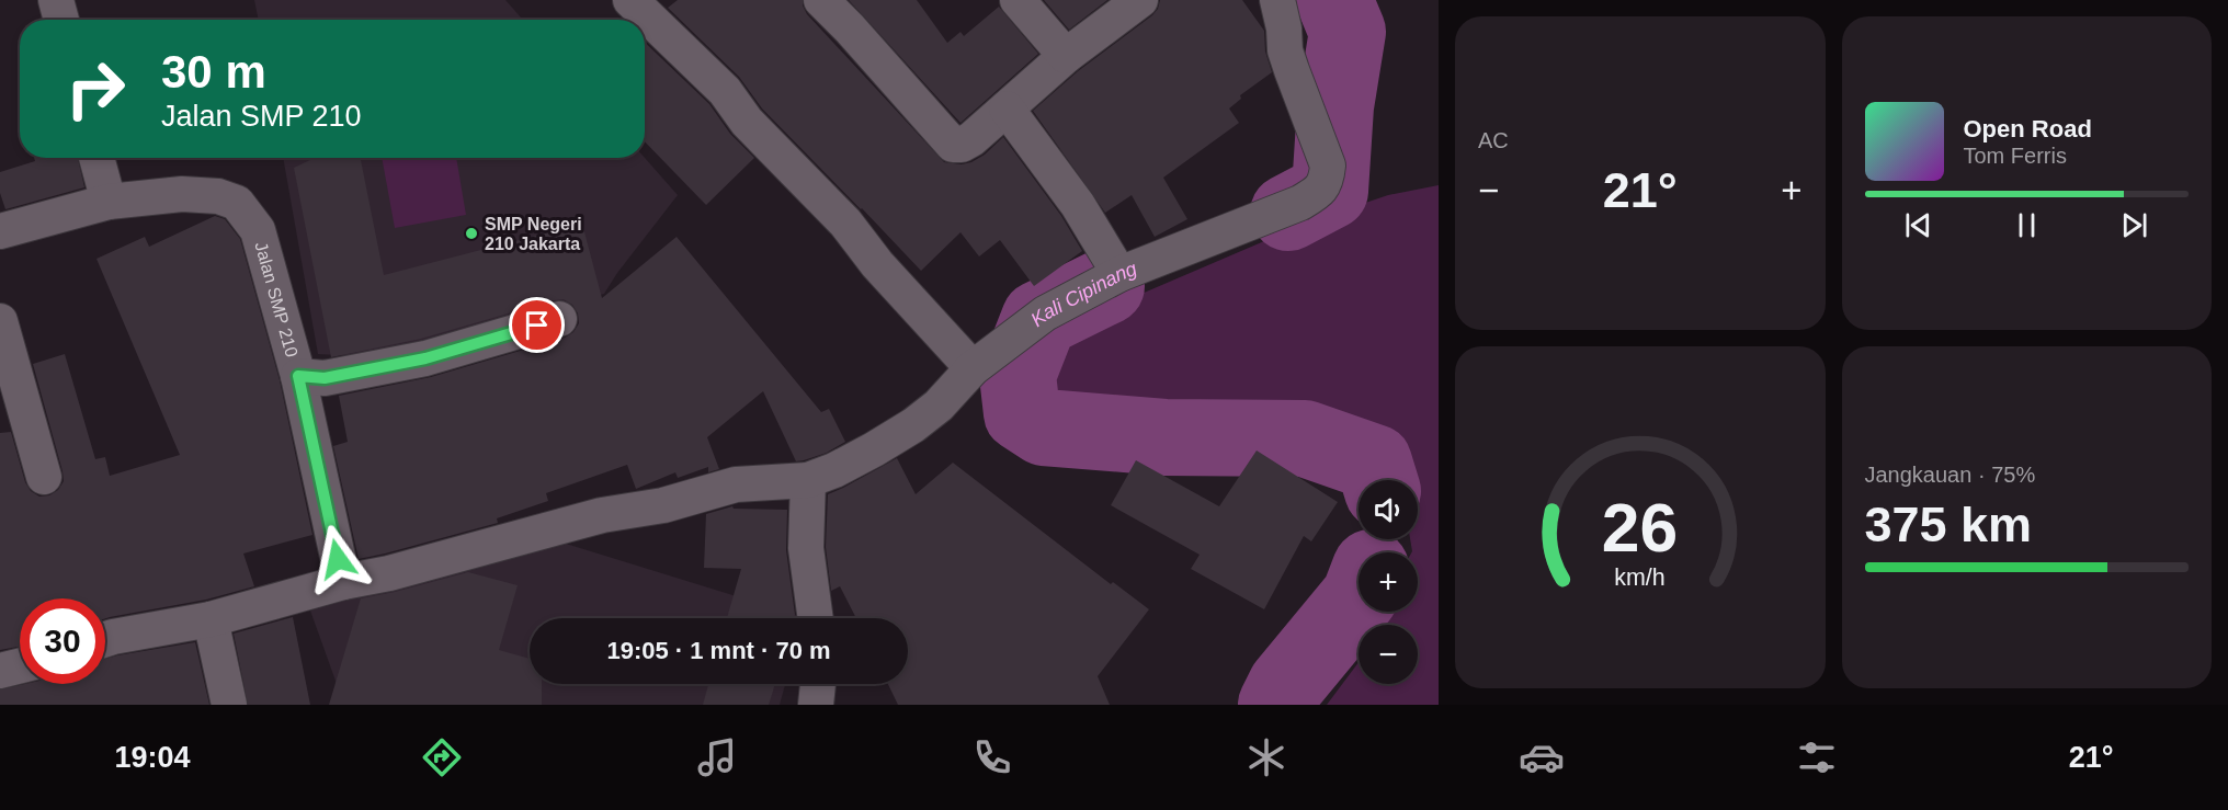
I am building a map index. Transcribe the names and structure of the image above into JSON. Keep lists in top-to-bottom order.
{
  "streets": {
    "street": ["Jalan SMP 210"]
  },
  "water": ["Kali Cipinang"],
  "places": ["SMP Negeri 210 Jakarta"],
  "page": {
    "tile": [
      "AC",
      ["Jangkauan · 75%", "375 km"]
    ],
    "turn": ["30 m", "Jalan SMP 210"],
    "song": ["Open Road", "Tom Ferris"],
    "heat": ["−", "21°", "+"],
    "map_buttons": ["+", "−"],
    "limit": "30",
    "trip": "19:05 · 1 mnt · 70 m",
    "tabs": ["19:04", "21°"],
    "gauge": ["26", "km/h"]
  }
}
